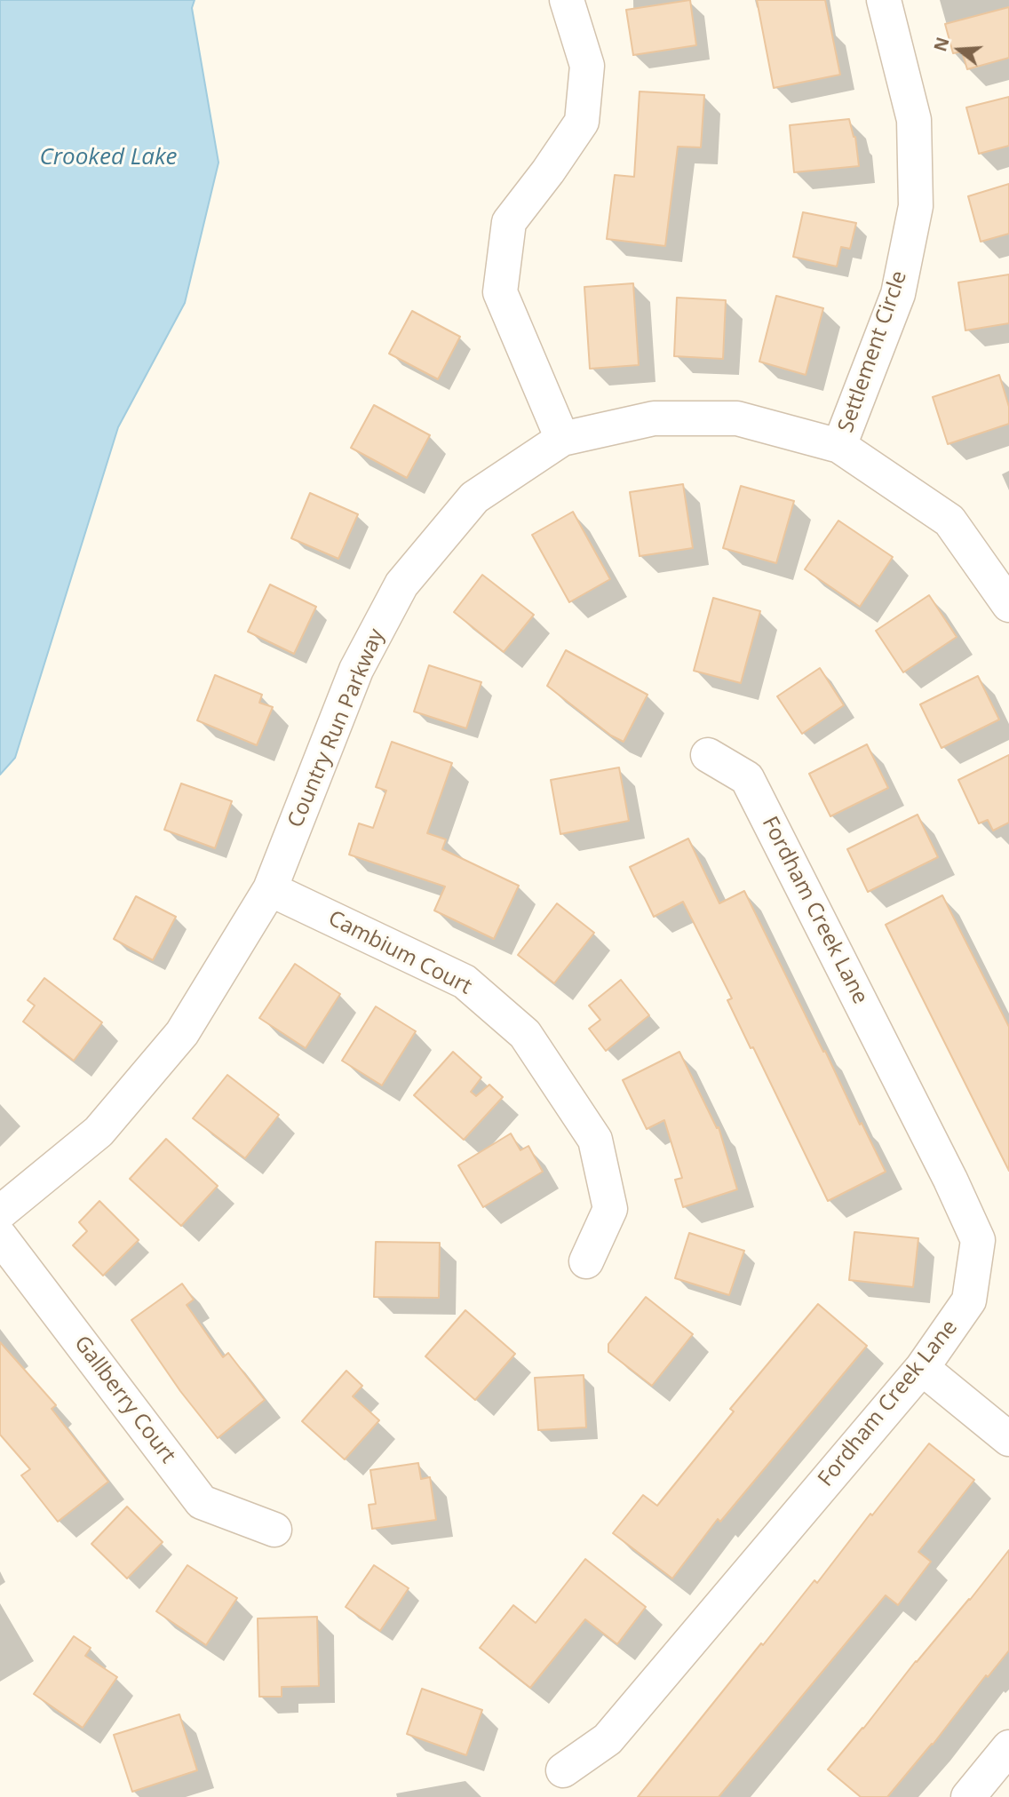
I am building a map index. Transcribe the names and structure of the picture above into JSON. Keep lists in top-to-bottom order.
{
  "streets": {
    "street": [
      "Settlement Circle",
      "Country Run Parkway",
      "Fordham Creek Lane",
      "Cambium Court",
      "Gallberry Court"
    ]
  },
  "crossings": [
    ["Settlement Circle", "Country Run Parkway"],
    ["Country Run Parkway", "Cambium Court"]
  ],
  "water": ["Crooked Lake"],
  "north": "left"
}
